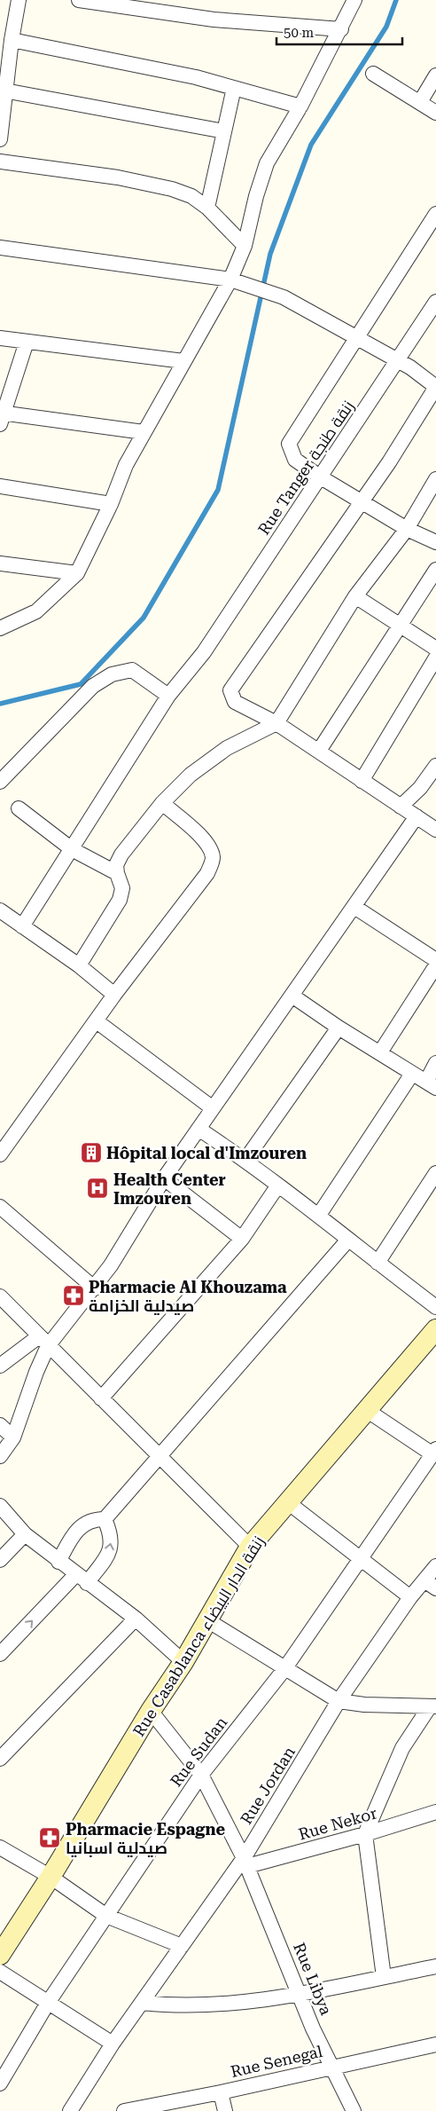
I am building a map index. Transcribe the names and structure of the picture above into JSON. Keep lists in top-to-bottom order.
{
  "streets": {
    "main road": ["Rue Casablanca زنقة الدار البيضاء"],
    "street": [
      "Rue Tanger زنقة طنجة",
      "Rue Sudan",
      "Rue Jordan",
      "Rue Nekor",
      "Rue Libya",
      "Rue Senegal"
    ]
  },
  "crossings": [
    ["Rue Casablanca زنقة الدار البيضاء", "Rue Libya"],
    ["Rue Sudan", "Rue Libya"],
    ["Rue Jordan", "Rue Nekor"],
    ["Rue Jordan", "Rue Libya"],
    ["Rue Nekor", "Rue Libya"],
    ["Rue Libya", "Rue Senegal"]
  ],
  "places": {
    "building": ["Hôpital local d'Imzouren"],
    "hospital": ["Health Center Imzouren"],
    "pharmacy": ["Pharmacie Al Khouzama صيدلية الخزامة", "Pharmacie Espagne صيدلية اسبانيا"]
  },
  "scale_bar": "50 m"
}
